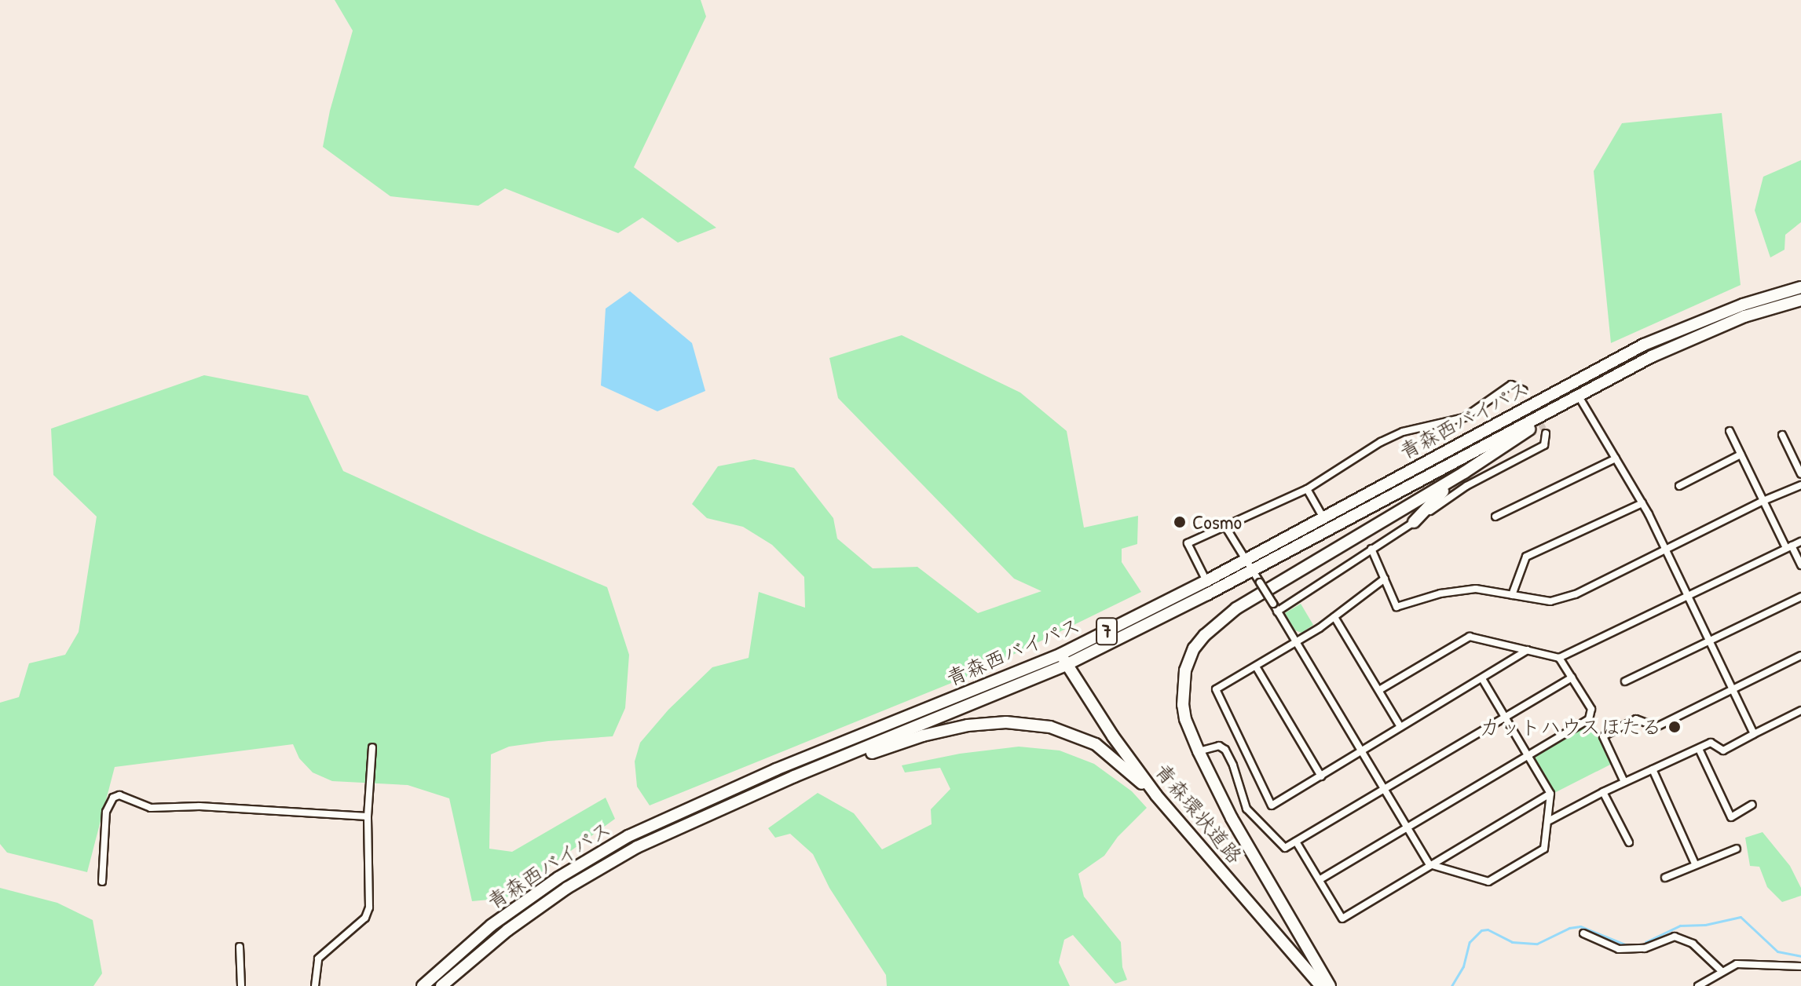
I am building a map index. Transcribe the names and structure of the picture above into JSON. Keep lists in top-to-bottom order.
{
  "streets": {
    "highway": ["青森西バイパス", "7", "青森環状道路"]
  },
  "crossings": [
    ["青森西バイパス", "青森環状道路"]
  ],
  "places": ["Cosmo", "カットハウスほたる"]
}
